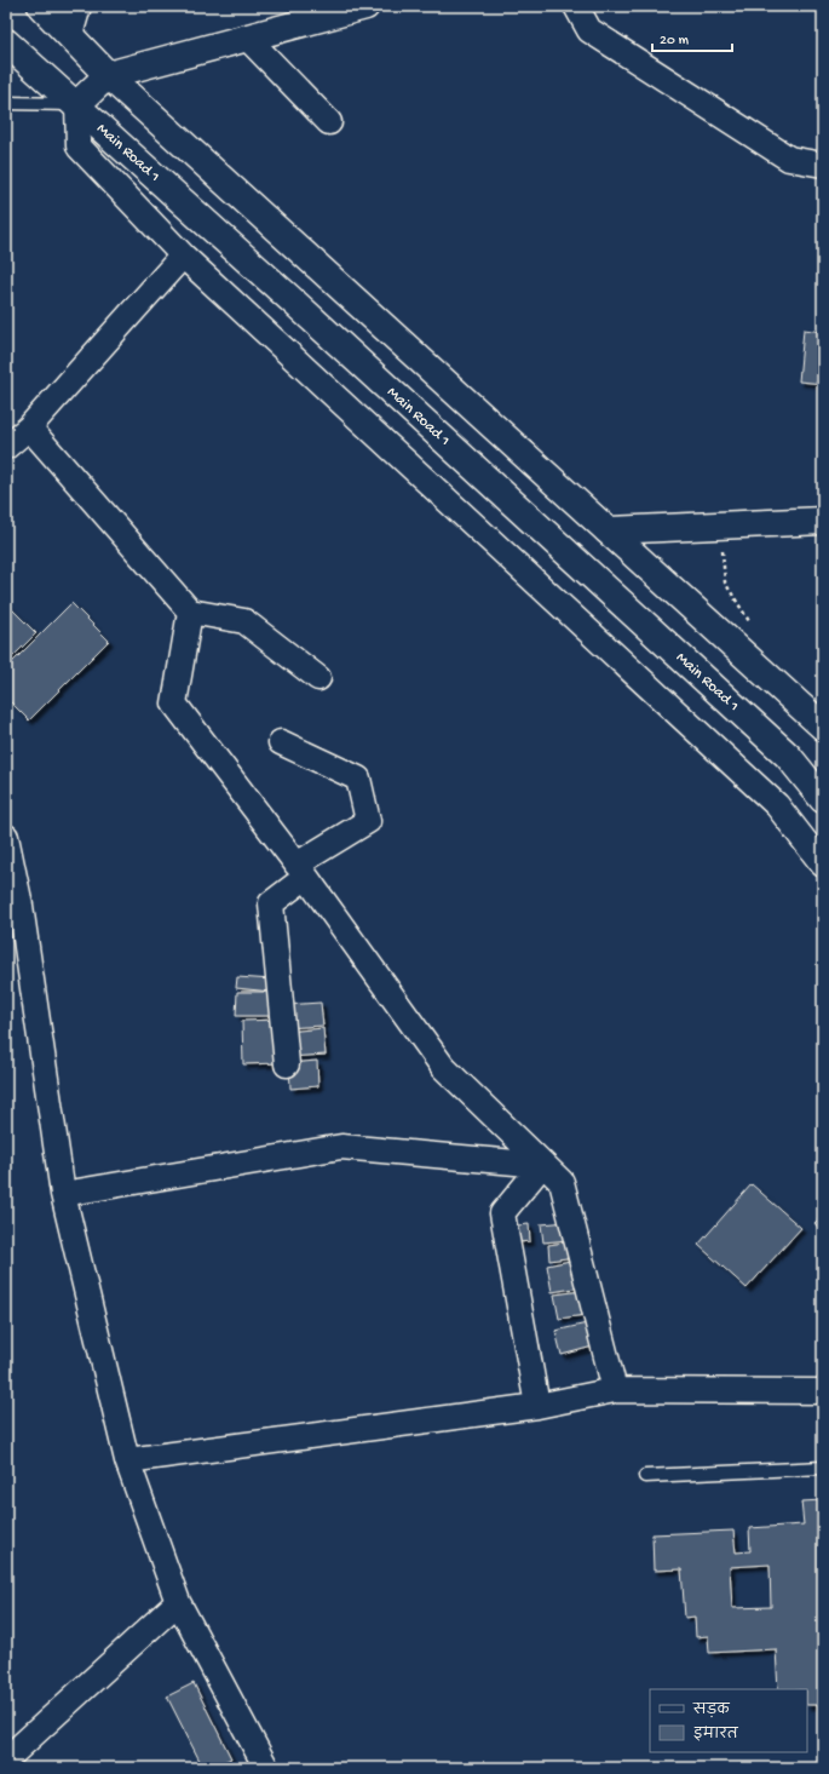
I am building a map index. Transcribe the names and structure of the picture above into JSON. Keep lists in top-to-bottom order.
{
  "streets": {
    "main road": ["Main Road 1"]
  },
  "legend": ["सड़क", "इमारत"],
  "scale_bar": "20 m"
}
